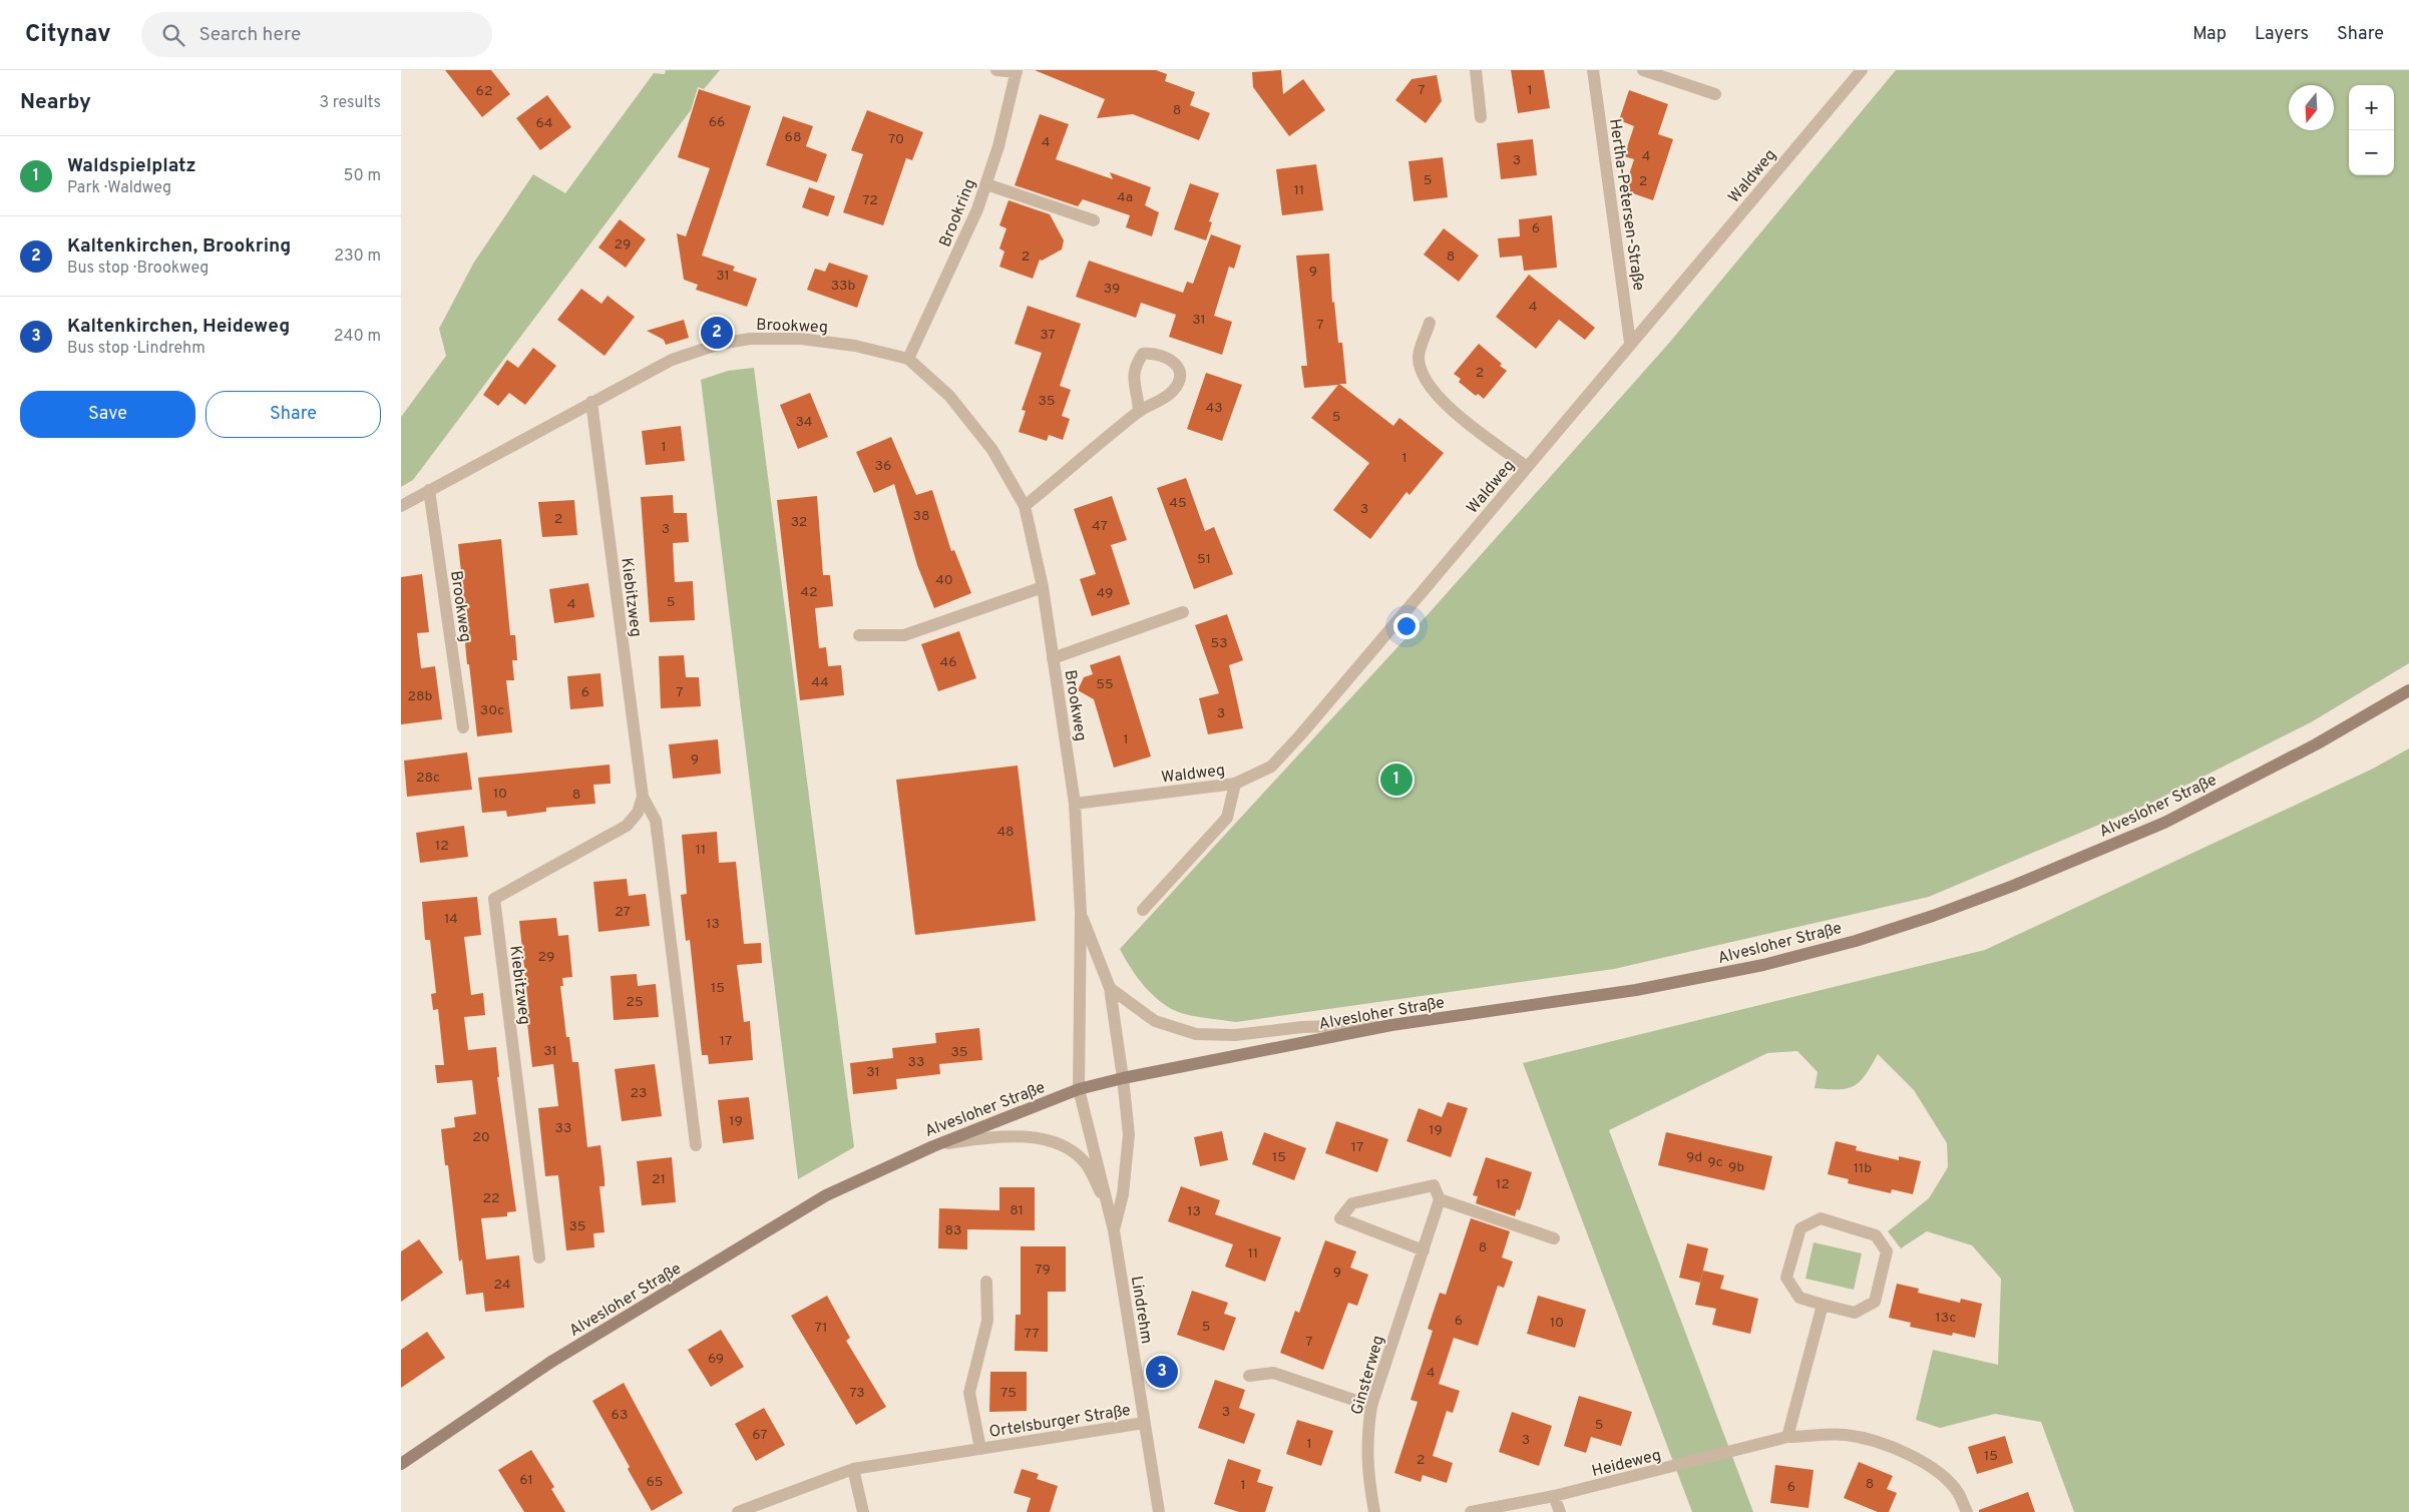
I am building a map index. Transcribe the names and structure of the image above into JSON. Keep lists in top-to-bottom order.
{
  "streets": {
    "street": [
      "Waldweg",
      "Hertha-Petersen-Straße",
      "Brookring",
      "Brookweg",
      "Kiebitzweg",
      "Alvesloher Straße",
      "Lindrehm",
      "Ginsterweg",
      "Ortelsburger Straße",
      "Heideweg"
    ]
  },
  "crossings": [
    ["Waldweg", "Hertha-Petersen-Straße"],
    ["Waldweg", "Brookweg"],
    ["Brookring", "Brookweg"],
    ["Brookweg", "Kiebitzweg"],
    ["Brookweg", "Alvesloher Straße"],
    ["Brookweg", "Lindrehm"],
    ["Alvesloher Straße", "Lindrehm"],
    ["Lindrehm", "Ortelsburger Straße"]
  ],
  "house_numbers": [
    "7",
    "1",
    "62",
    "8",
    "66",
    "64",
    "68",
    "70",
    "4",
    "4",
    "3",
    "5",
    "2",
    "11",
    "4a",
    "72",
    "6",
    "29",
    "2",
    "8",
    "9",
    "31",
    "33b",
    "39",
    "4",
    "31",
    "7",
    "37",
    "2",
    "35",
    "43",
    "5",
    "34",
    "1",
    "1",
    "36",
    "45",
    "3",
    "38",
    "2",
    "32",
    "47",
    "3",
    "51",
    "40",
    "42",
    "49",
    "5",
    "4",
    "53",
    "46",
    "44",
    "55",
    "6",
    "7",
    "28b",
    "30c",
    "3",
    "1",
    "9",
    "28c",
    "10",
    "8",
    "48",
    "12",
    "11",
    "27",
    "14",
    "13",
    "29",
    "15",
    "25",
    "17",
    "31",
    "35",
    "33",
    "31",
    "23",
    "19",
    "33",
    "19",
    "20",
    "17",
    "15",
    "9d",
    "9c",
    "9b",
    "11b",
    "21",
    "12",
    "22",
    "81",
    "13",
    "35",
    "83",
    "8",
    "11",
    "79",
    "9",
    "24",
    "13c",
    "6",
    "10",
    "5",
    "71",
    "77",
    "7",
    "69",
    "4",
    "73",
    "75",
    "3",
    "63",
    "5",
    "67",
    "3",
    "1",
    "15",
    "2",
    "61",
    "65",
    "8",
    "1",
    "6"
  ],
  "north": "bottom",
  "page": {
    "header": "Citynav",
    "search": "Search here",
    "nav": ["Map", "Layers", "Share"],
    "heading": ["Nearby", "3 results"],
    "map_buttons": ["+", "−"],
    "list": [
      {
        "mark": "1",
        "name": "Waldspielplatz",
        "note": "Park · Waldweg",
        "value": "50 m"
      },
      {
        "mark": "2",
        "name": "Kaltenkirchen, Brookring",
        "note": "Bus stop · Brookweg",
        "value": "230 m"
      },
      {
        "mark": "3",
        "name": "Kaltenkirchen, Heideweg",
        "note": "Bus stop · Lindrehm",
        "value": "240 m"
      }
    ],
    "pins": ["2", "1", "3"],
    "buttons": ["Save", "Share"]
  }
}
